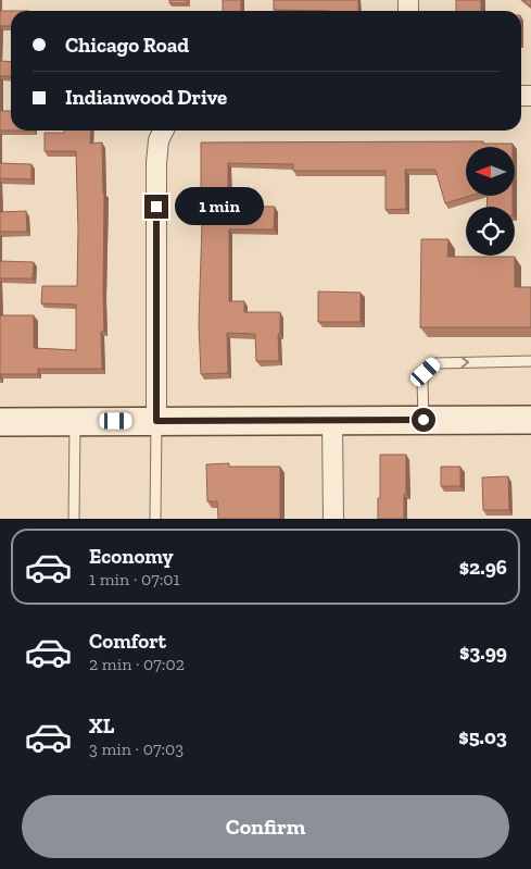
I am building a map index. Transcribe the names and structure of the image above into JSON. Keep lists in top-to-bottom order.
{
  "north": "left",
  "page": {
    "banner": ["Chicago Road", "Indianwood Drive"],
    "bubble": "1 min",
    "list": [
      {
        "name": "Economy",
        "note": "1 min · 07:01",
        "value": "$2.96"
      },
      {
        "name": "Comfort",
        "note": "2 min · 07:02",
        "value": "$3.99"
      },
      {
        "name": "XL",
        "note": "3 min · 07:03",
        "value": "$5.03"
      }
    ],
    "buttons": "Confirm"
  }
}
